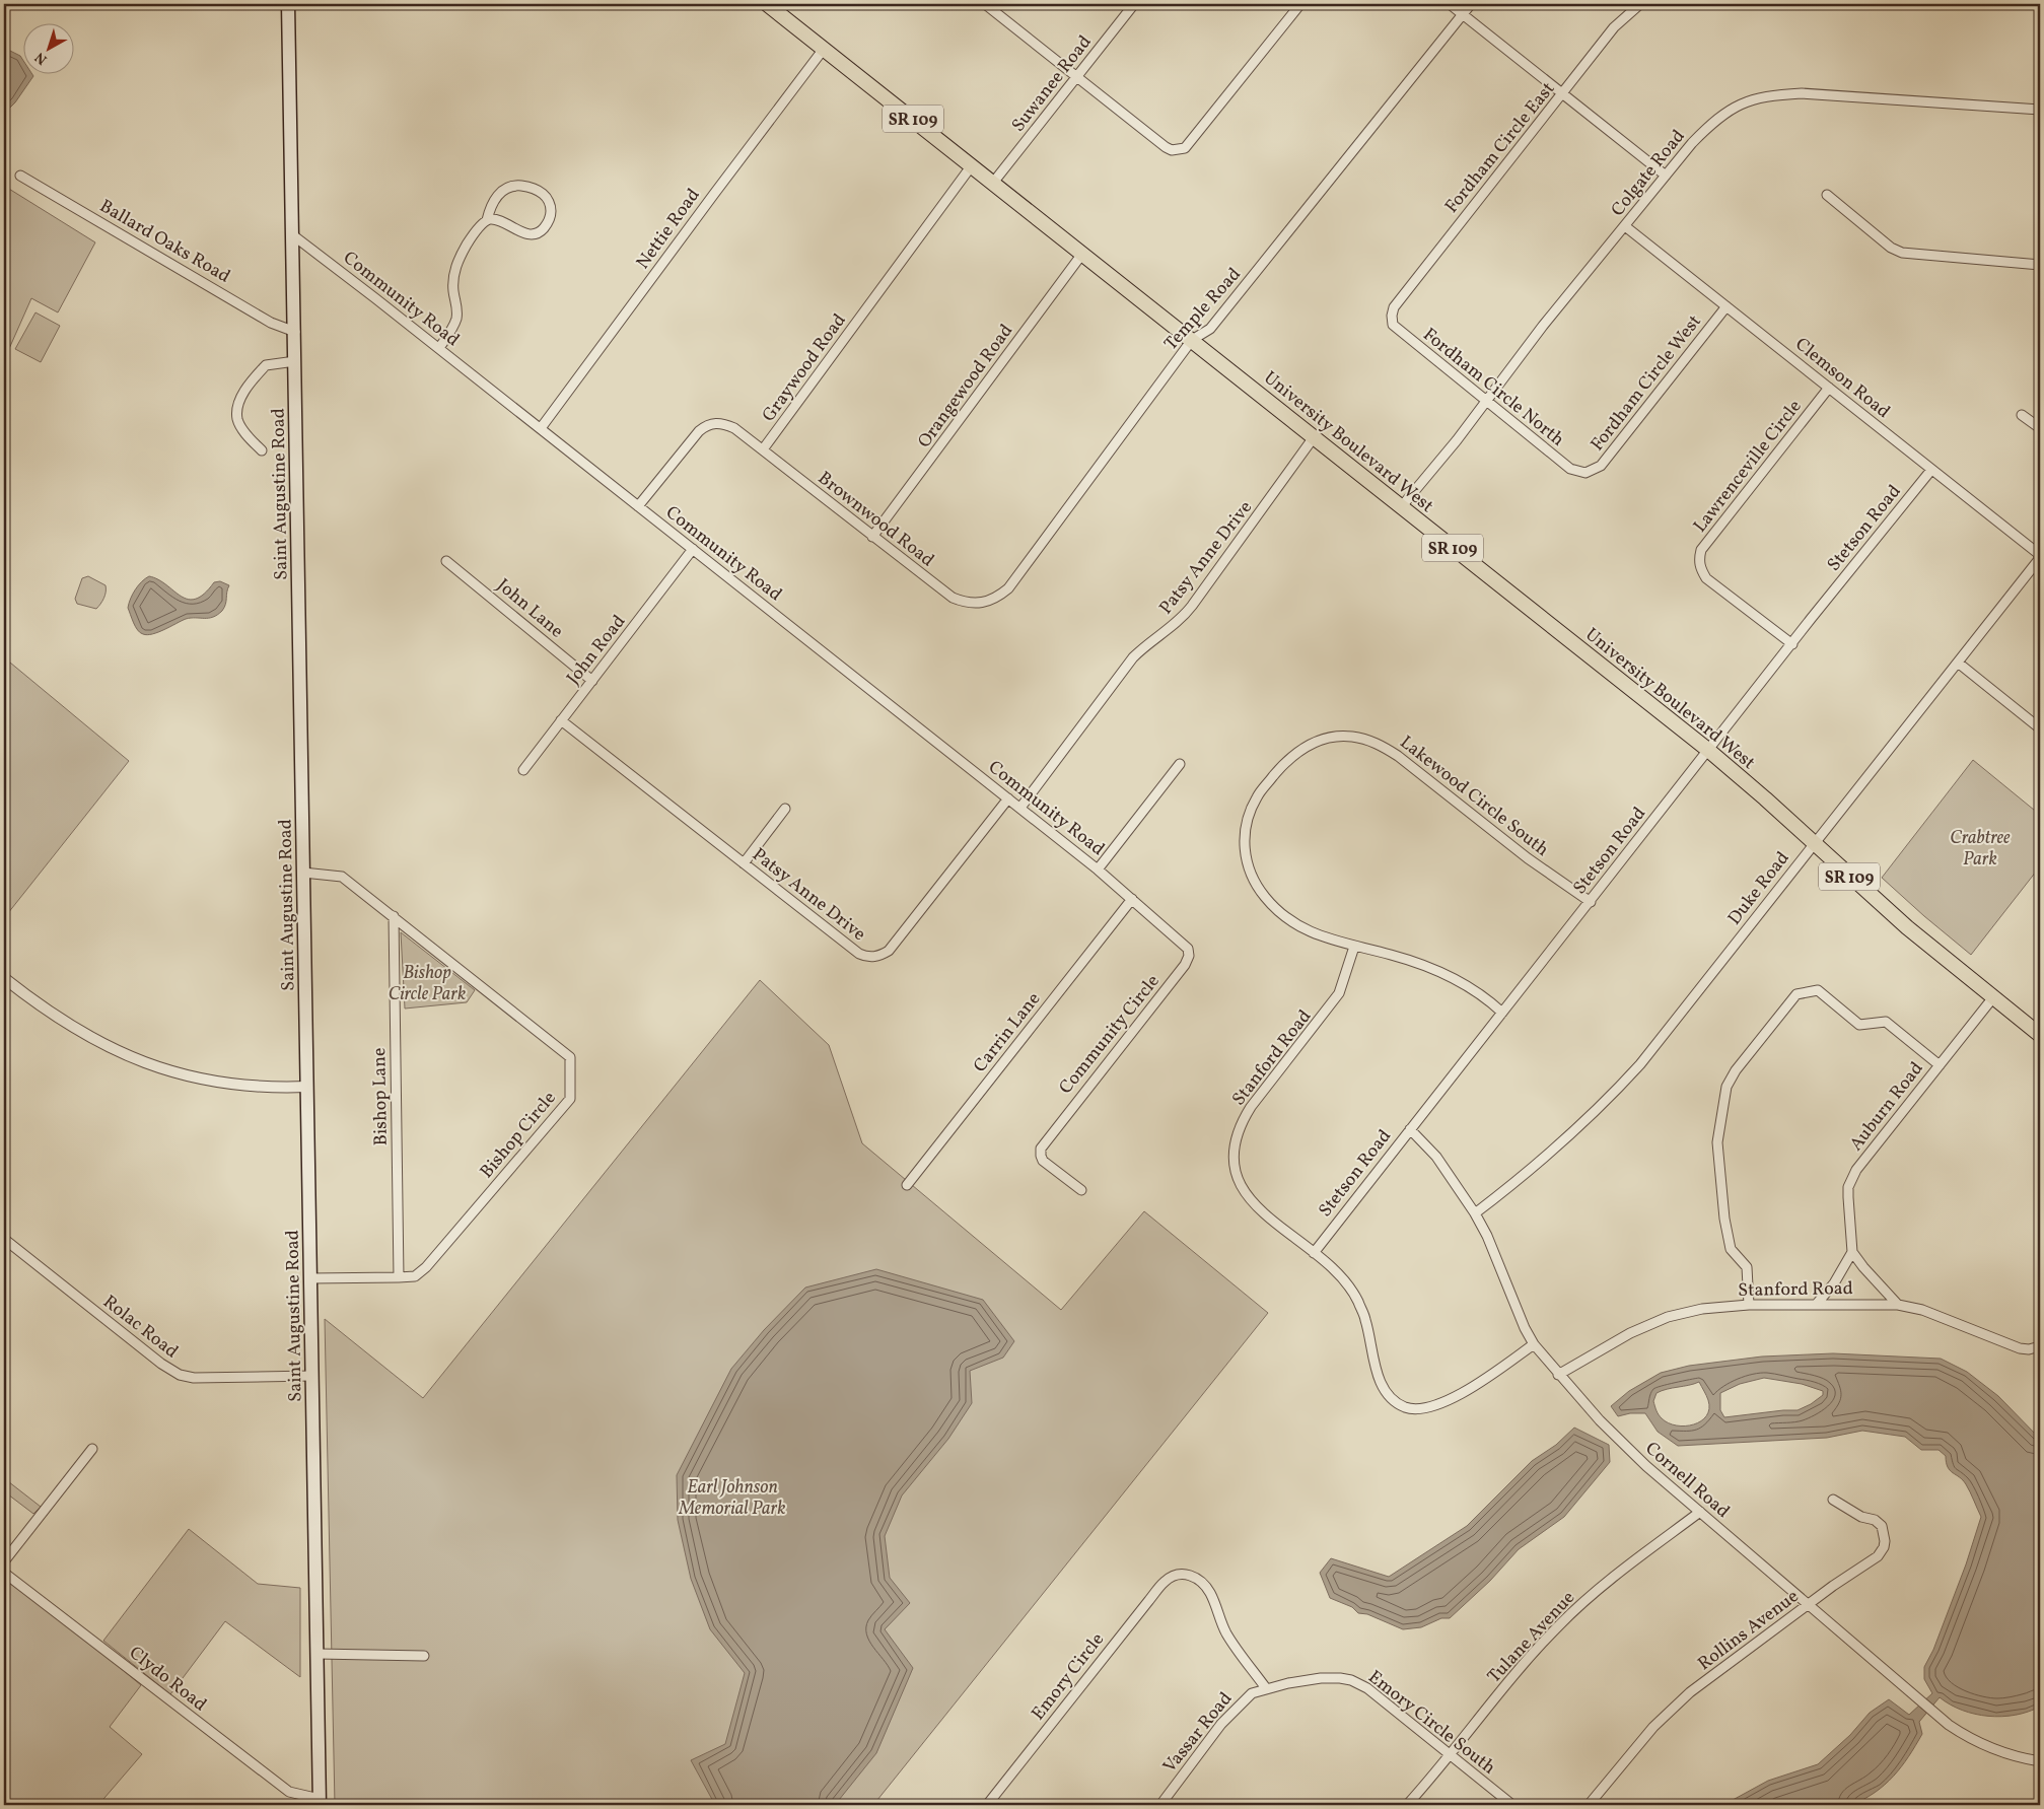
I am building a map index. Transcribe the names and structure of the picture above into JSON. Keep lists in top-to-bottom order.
{
  "streets": {
    "main road": ["SR 109", "University Boulevard West", "Saint Augustine Road"],
    "street": [
      "Suwanee Road",
      "Fordham Circle East",
      "Colgate Road",
      "Nettie Road",
      "Ballard Oaks Road",
      "Community Road",
      "Temple Road",
      "Graywood Road",
      "Clemson Road",
      "Fordham Circle West",
      "Orangewood Road",
      "Fordham Circle North",
      "Lawrenceville Circle",
      "Brownwood Road",
      "Stetson Road",
      "Patsy Anne Drive",
      "John Lane",
      "John Road",
      "Lakewood Circle South",
      "Duke Road",
      "Carrin Lane",
      "Community Circle",
      "Stanford Road",
      "Bishop Lane",
      "Auburn Road",
      "Bishop Circle",
      "Rolac Road",
      "Cornell Road",
      "Rollins Avenue",
      "Tulane Avenue",
      "Emory Circle",
      "Clydo Road",
      "Emory Circle South",
      "Vassar Road"
    ]
  },
  "crossings": [
    ["Suwanee Road", "University Boulevard West"],
    ["Fordham Circle East", "Fordham Circle North"],
    ["Colgate Road", "Clemson Road"],
    ["Colgate Road", "Fordham Circle North"],
    ["Colgate Road", "University Boulevard West"],
    ["Nettie Road", "Community Road"],
    ["Nettie Road", "University Boulevard West"],
    ["Ballard Oaks Road", "Saint Augustine Road"],
    ["Community Road", "Graywood Road"],
    ["Community Road", "Saint Augustine Road"],
    ["Community Road", "Patsy Anne Drive"],
    ["Community Road", "John Road"],
    ["Community Road", "Carrin Lane"],
    ["Community Road", "Community Circle"],
    ["Temple Road", "University Boulevard West"],
    ["Temple Road", "Brownwood Road"],
    ["Graywood Road", "University Boulevard West"],
    ["Graywood Road", "Brownwood Road"],
    ["Clemson Road", "Fordham Circle West"],
    ["Clemson Road", "Lawrenceville Circle"],
    ["Clemson Road", "Stetson Road"],
    ["Clemson Road", "Duke Road"],
    ["Fordham Circle West", "Fordham Circle North"],
    ["Orangewood Road", "University Boulevard West"],
    ["Orangewood Road", "Brownwood Road"],
    ["University Boulevard West", "Stetson Road"],
    ["University Boulevard West", "Patsy Anne Drive"],
    ["University Boulevard West", "Duke Road"],
    ["University Boulevard West", "Auburn Road"],
    ["Lawrenceville Circle", "Stetson Road"],
    ["Saint Augustine Road", "Bishop Circle"],
    ["Saint Augustine Road", "Rolac Road"],
    ["Saint Augustine Road", "Clydo Road"],
    ["Stetson Road", "Lakewood Circle South"],
    ["Stetson Road", "Stanford Road"],
    ["Stetson Road", "Cornell Road"],
    ["Patsy Anne Drive", "John Road"],
    ["John Lane", "John Road"],
    ["Lakewood Circle South", "Stanford Road"],
    ["Duke Road", "Cornell Road"],
    ["Carrin Lane", "Community Circle"],
    ["Stanford Road", "Cornell Road"],
    ["Bishop Lane", "Bishop Circle"],
    ["Cornell Road", "Rollins Avenue"],
    ["Cornell Road", "Tulane Avenue"],
    ["Tulane Avenue", "Emory Circle South"],
    ["Emory Circle", "Emory Circle South"],
    ["Emory Circle", "Vassar Road"],
    ["Emory Circle South", "Vassar Road"]
  ],
  "parks": ["Crabtree Park", "Bishop Circle Park", "Earl Johnson Memorial Park"],
  "north": "bottom left"
}
